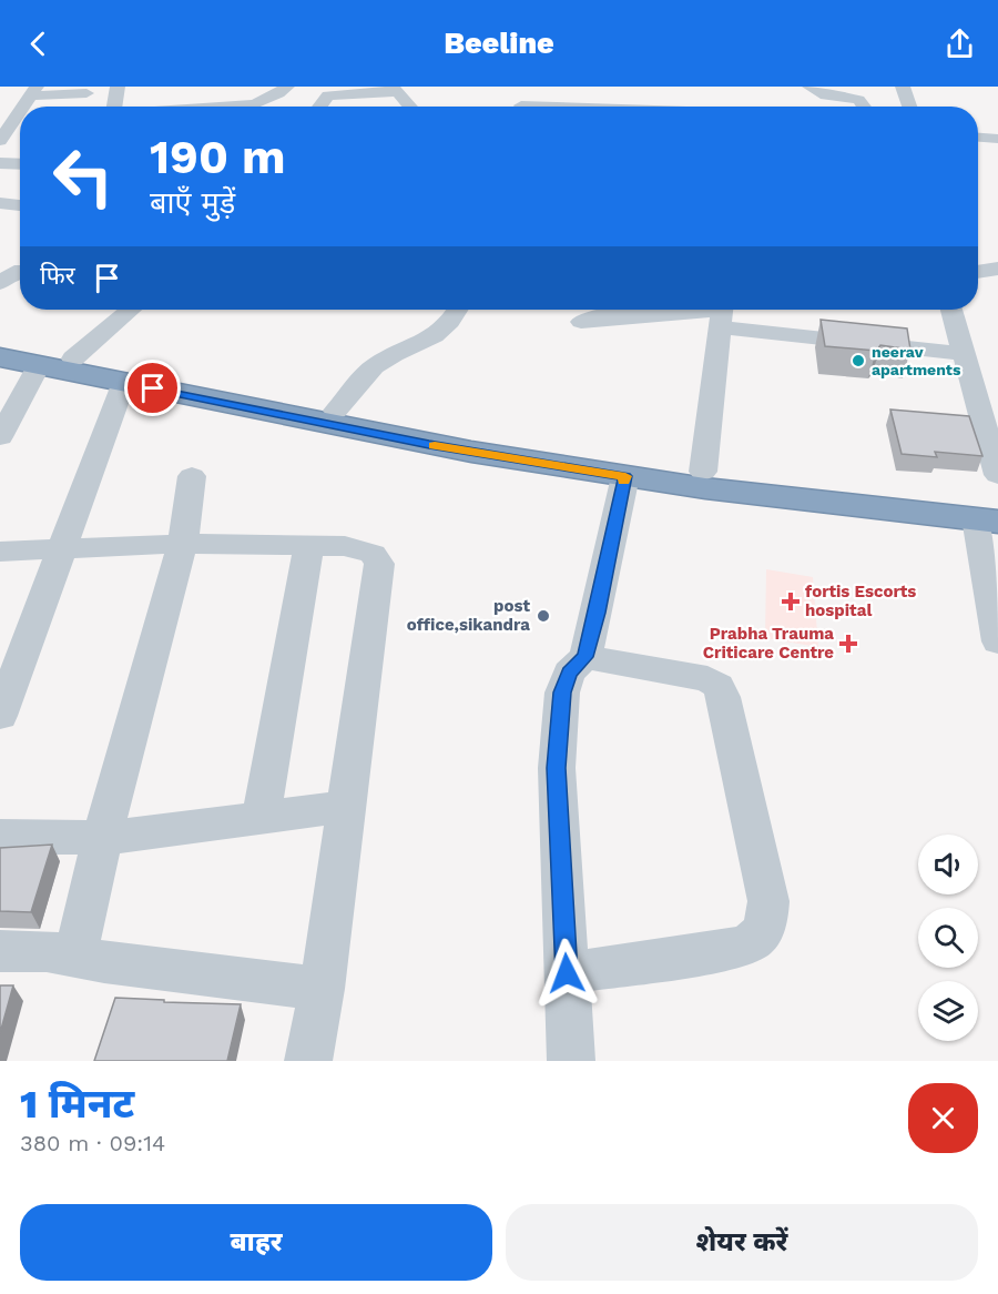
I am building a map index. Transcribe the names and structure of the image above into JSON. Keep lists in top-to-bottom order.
{
  "places": {
    "other": ["neerav apartments", "post office,sikandra"],
    "health": ["fortis Escorts hospital", "Prabha Trauma Criticare Centre"]
  },
  "page": {
    "header": "Beeline",
    "turn": ["190 m", "बाएँ मुड़ें"],
    "then": "फिर",
    "heading": ["1 मिनट", "380 m · 09:14"],
    "buttons": ["बाहर", "शेयर करें"]
  }
}
